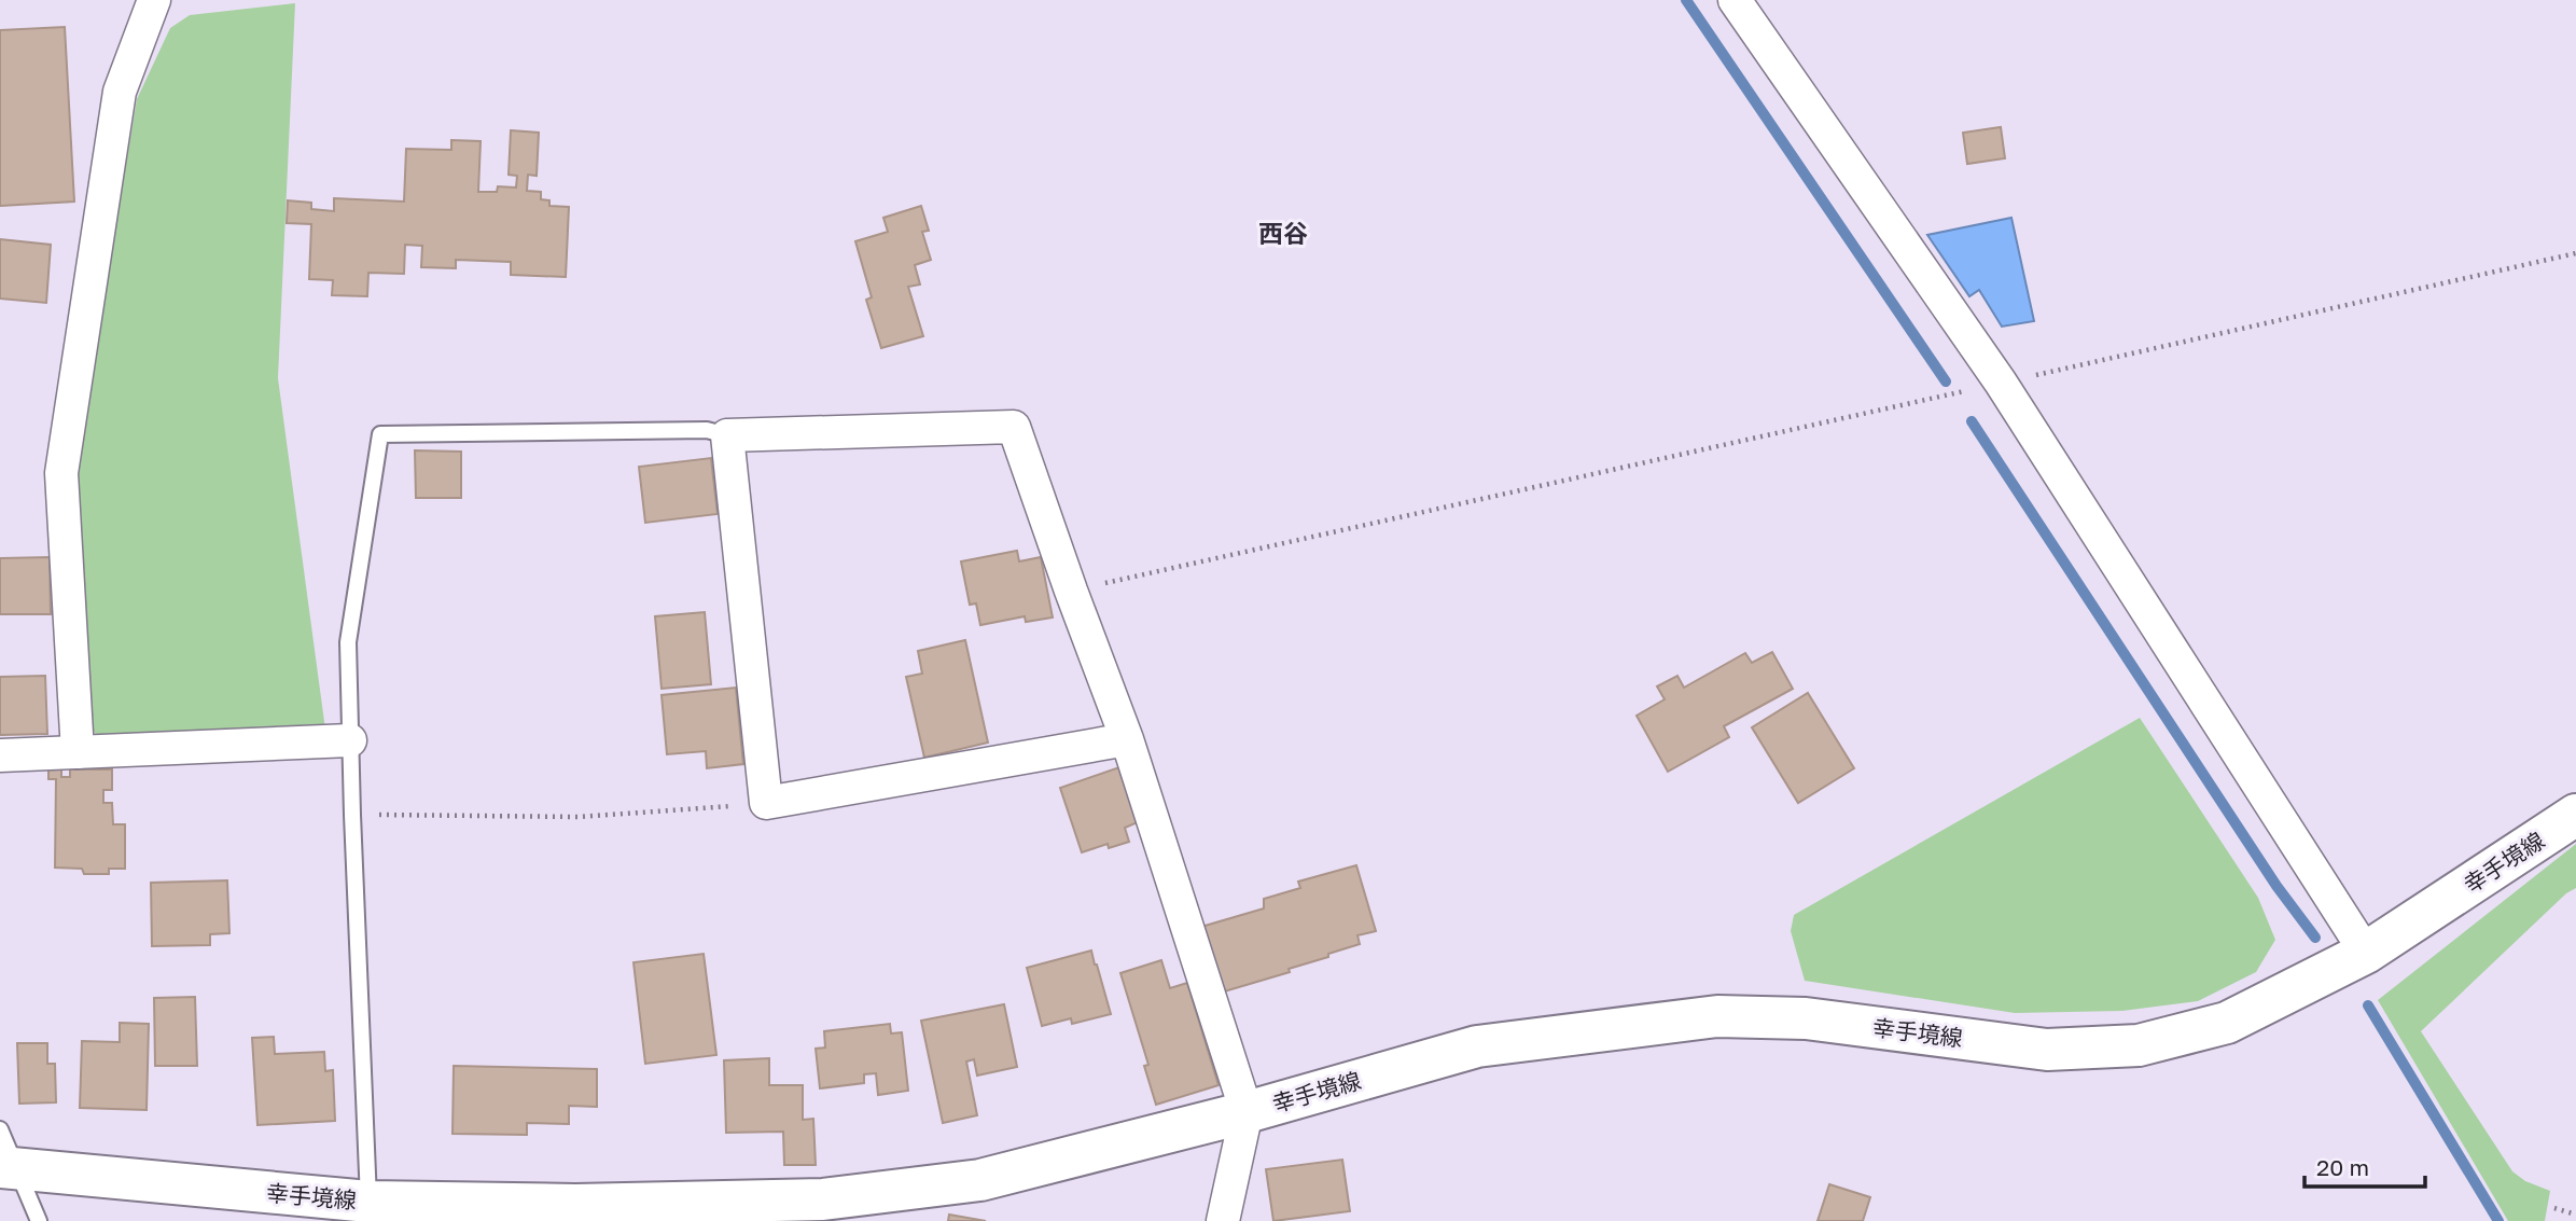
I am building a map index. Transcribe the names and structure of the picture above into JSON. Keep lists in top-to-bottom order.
{
  "streets": {
    "main road": ["幸手境線"]
  },
  "districts": ["西谷"],
  "scale_bar": "20 m"
}
